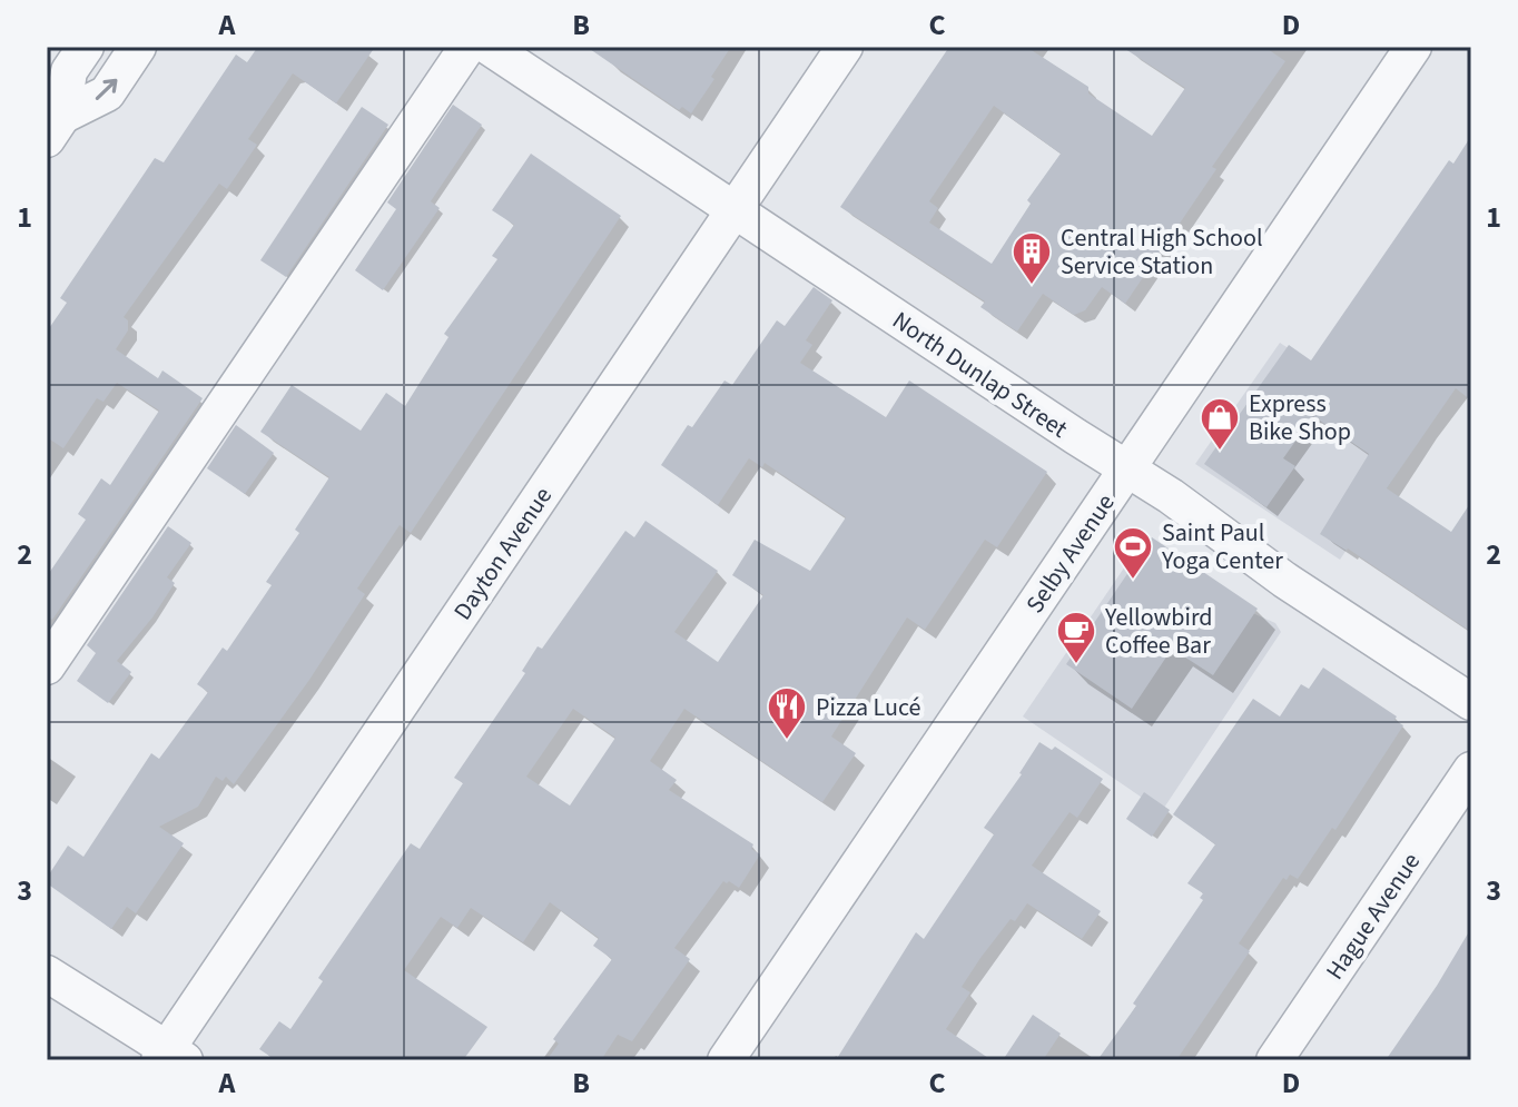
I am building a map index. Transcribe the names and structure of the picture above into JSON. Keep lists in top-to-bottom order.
{
  "streets": {
    "street": [
      "North Dunlap Street",
      "Dayton Avenue",
      "Selby Avenue",
      "Hague Avenue"
    ]
  },
  "crossings": [
    ["North Dunlap Street", "Dayton Avenue"],
    ["North Dunlap Street", "Selby Avenue"]
  ],
  "places": {
    "building": ["Central High School Service Station"],
    "shop": ["Express Bike Shop"],
    "sports": ["Saint Paul Yoga Center"],
    "cafe": ["Yellowbird Coffee Bar"],
    "restaurant": ["Pizza Lucé"]
  },
  "grid": {
    "columns": [
      "A",
      "B",
      "C",
      "D"
    ],
    "rows": ["1", "2", "3"]
  }
}
